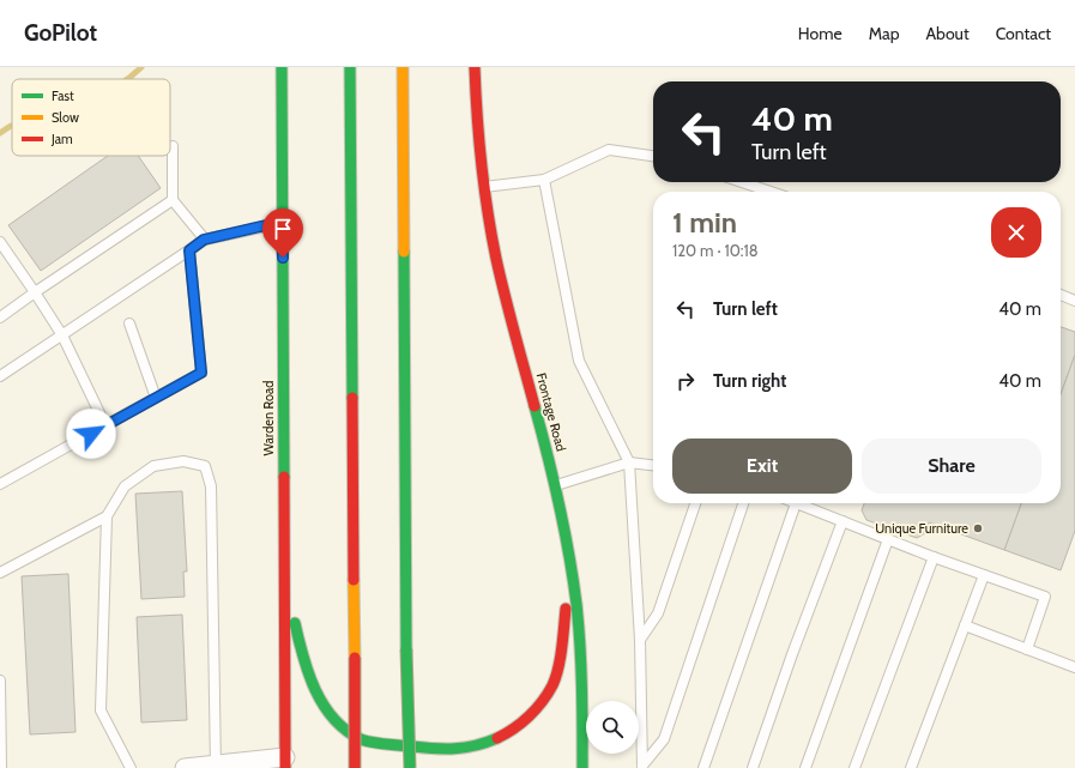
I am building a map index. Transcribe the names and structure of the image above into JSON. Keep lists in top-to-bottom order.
{
  "streets": {
    "main road": ["Frontage Road", "Warden Road"]
  },
  "places": ["Unique Furniture"],
  "legend": ["Fast", "Slow", "Jam"],
  "page": {
    "header": "GoPilot",
    "nav": [
      "Home",
      "Map",
      "About",
      "Contact"
    ],
    "turn": ["40 m", "Turn left"],
    "heading": ["1 min", "120 m · 10:18"],
    "list": [
      {
        "name": "Turn left",
        "value": "40 m"
      },
      {
        "name": "Turn right",
        "value": "40 m"
      }
    ],
    "buttons": ["Exit", "Share"]
  }
}
